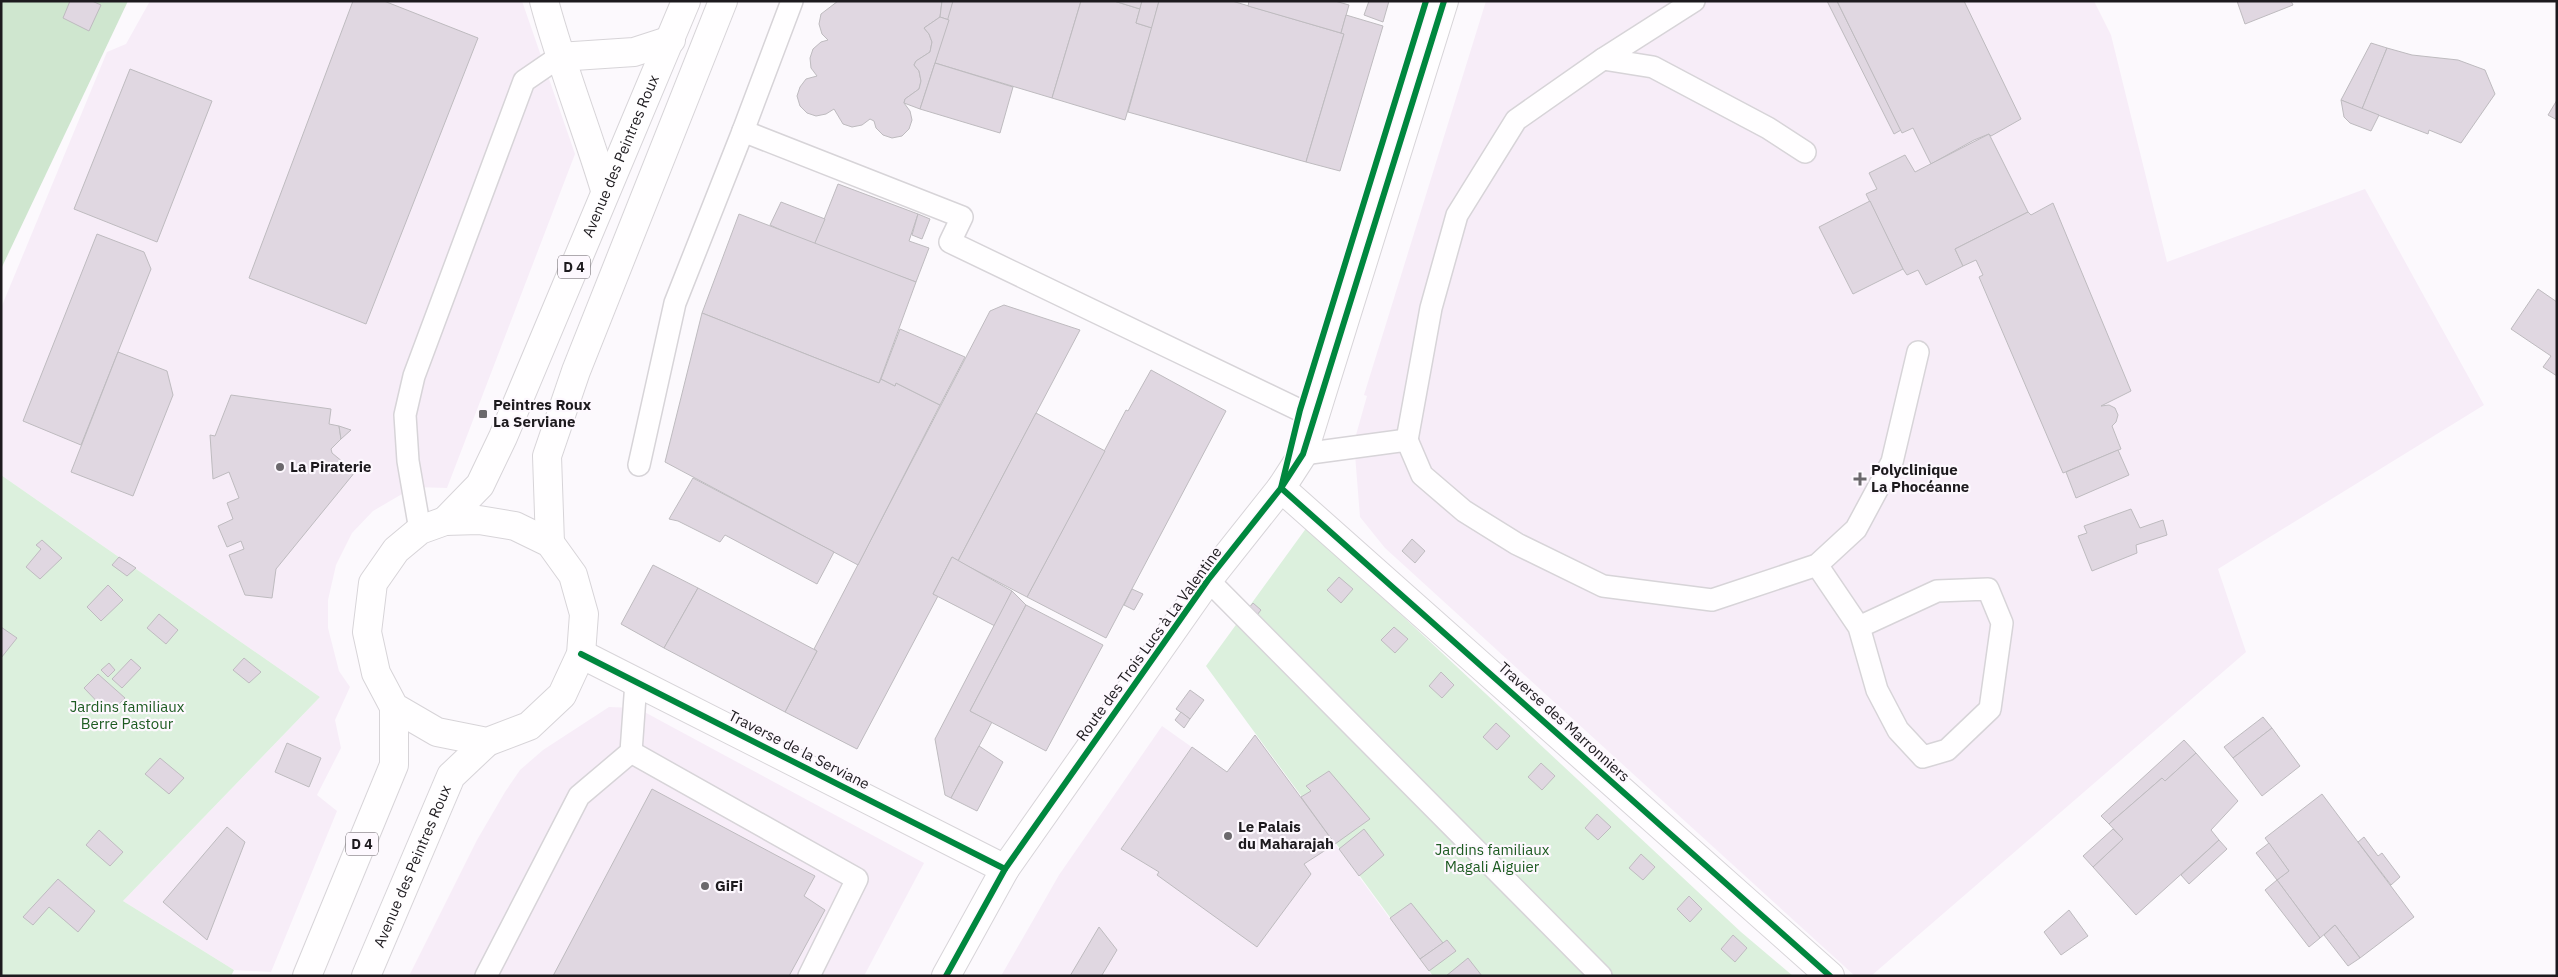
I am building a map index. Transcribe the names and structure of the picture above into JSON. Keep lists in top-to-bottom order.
{
  "streets": {
    "street": [
      "Avenue des Peintres Roux",
      "D 4",
      "Route des Trois Lucs à La Valentine",
      "Traverse des Marronniers",
      "Traverse de la Serviane"
    ]
  },
  "crossings": [
    ["Route des Trois Lucs à La Valentine", "Traverse des Marronniers"],
    ["Route des Trois Lucs à La Valentine", "Traverse de la Serviane"]
  ],
  "parks": ["Jardins familiaux Berre Pastour", "Jardins familiaux Magali Aiguier"],
  "places": {
    "transit": ["Peintres Roux La Serviane"],
    "other": ["La Piraterie", "Le Palais du Maharajah", "GiFi"],
    "health": ["Polyclinique La Phocéanne"]
  }
}
